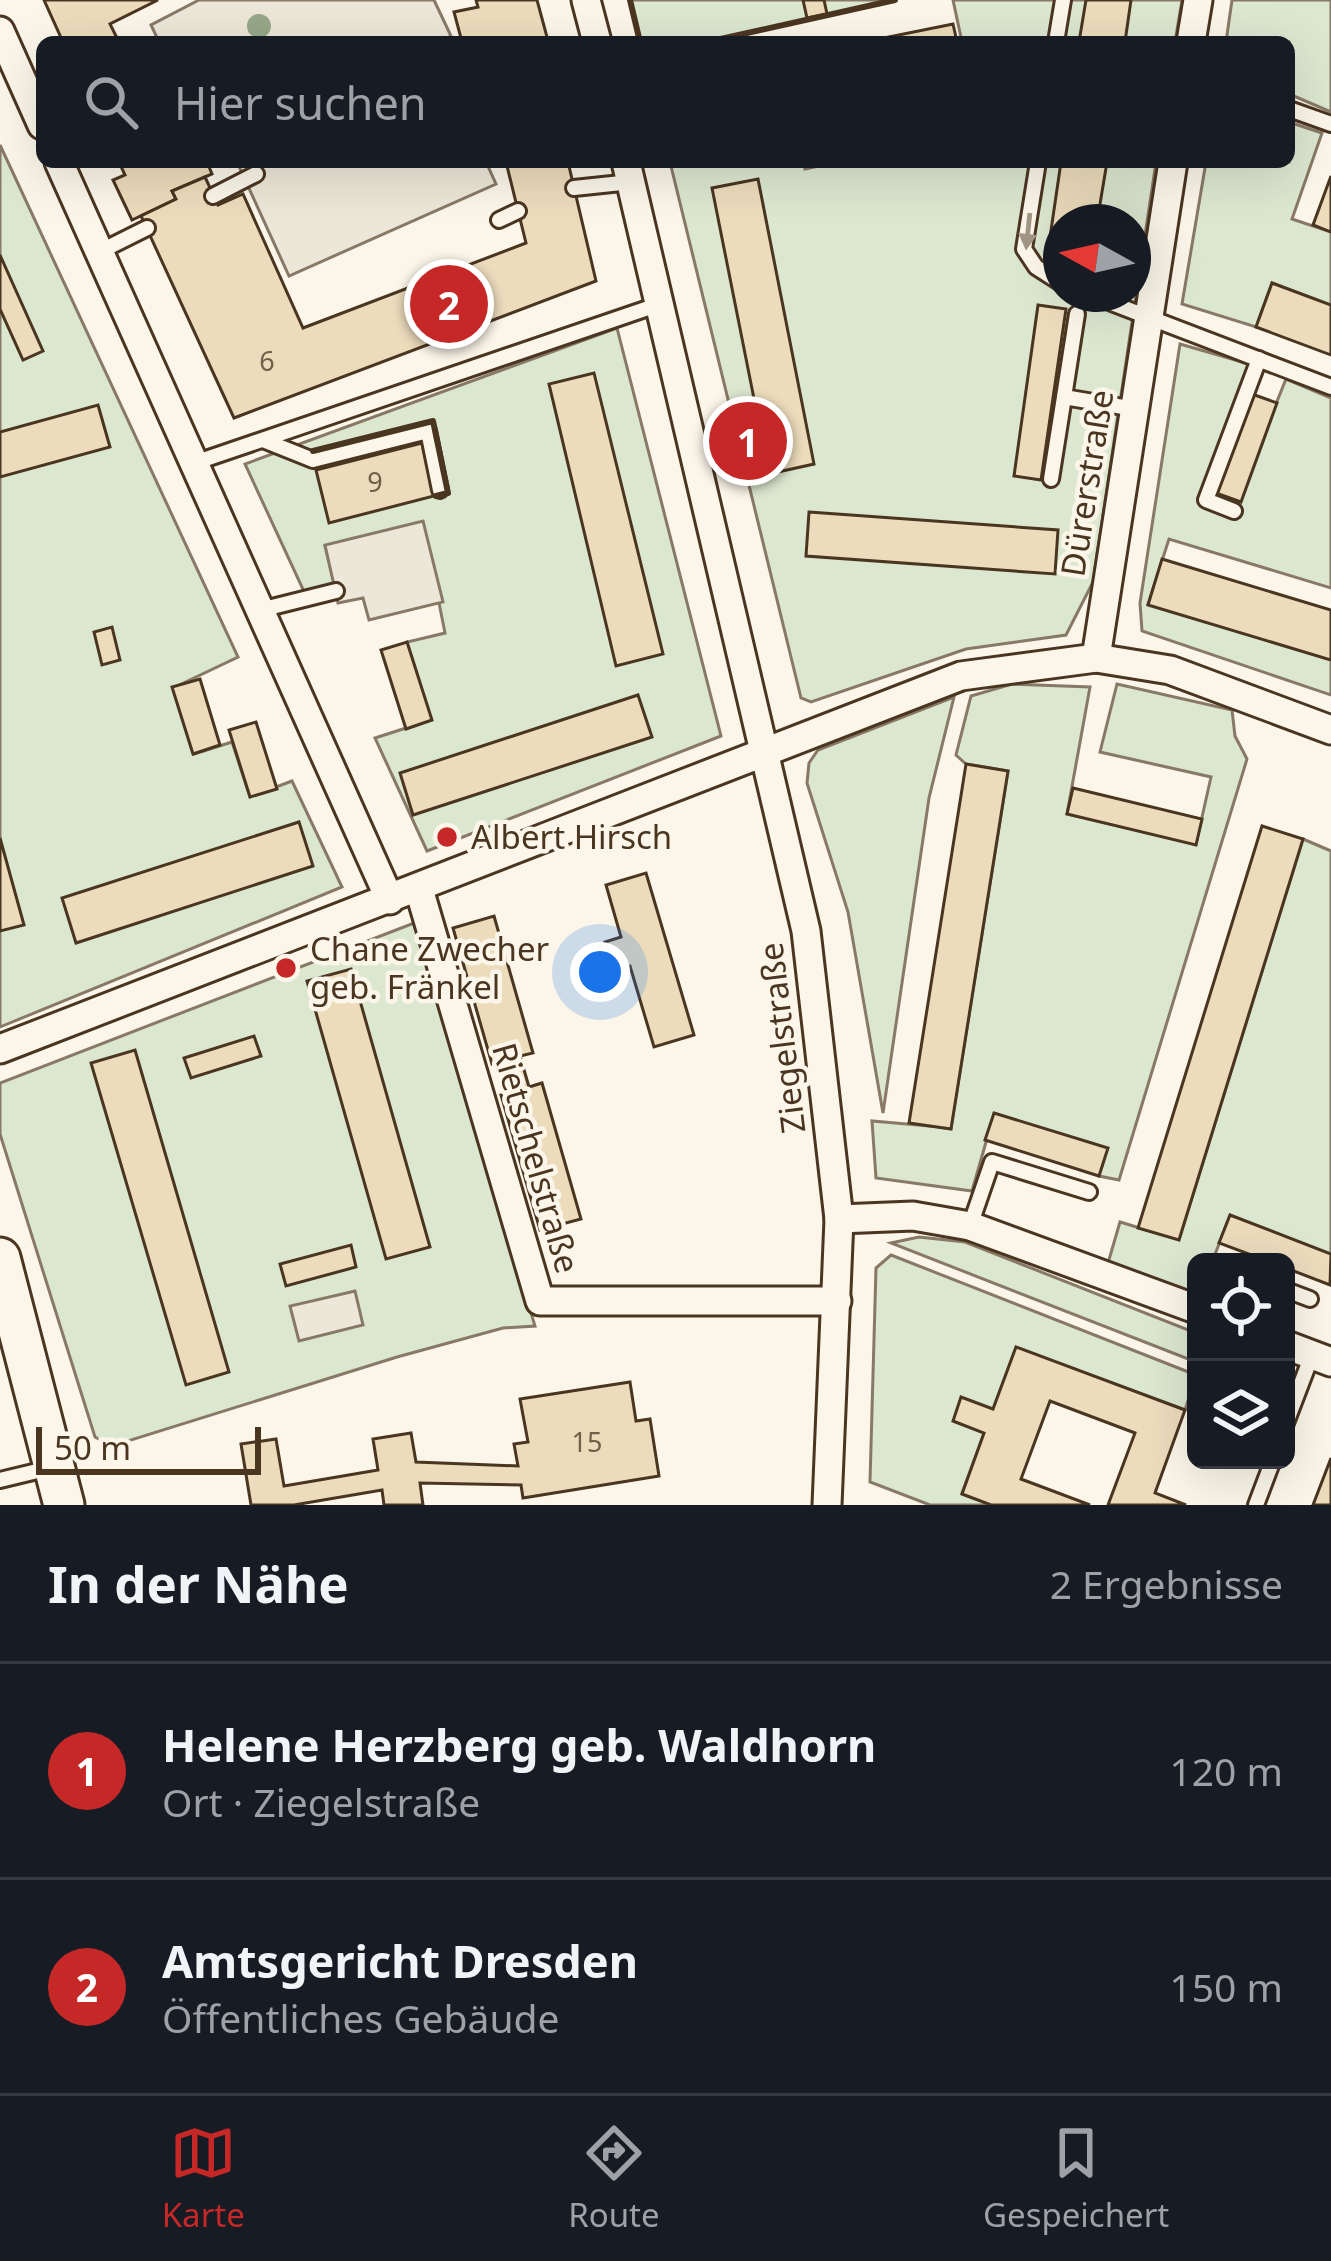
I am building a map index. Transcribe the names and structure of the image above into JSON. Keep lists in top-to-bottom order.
{
  "streets": {
    "street": ["Dürerstraße", "Ziegelstraße", "Rietschelstraße"]
  },
  "crossings": [
    ["Ziegelstraße", "Rietschelstraße"]
  ],
  "places": ["Albert Hirsch", "Chane Zwecher geb. Fränkel"],
  "house_numbers": ["6", "9", "15"],
  "scale_bar": "50 m",
  "north": "left",
  "page": {
    "search": "Hier suchen",
    "pins": ["2", "1"],
    "scale": "50 m",
    "heading": ["In der Nähe", "2 Ergebnisse"],
    "list": [
      {
        "mark": "1",
        "name": "Helene Herzberg geb. Waldhorn",
        "note": "Ort · Ziegelstraße",
        "value": "120 m"
      },
      {
        "mark": "2",
        "name": "Amtsgericht Dresden",
        "note": "Öffentliches Gebäude",
        "value": "150 m"
      }
    ],
    "nav": ["Karte", "Route", "Gespeichert"]
  }
}
